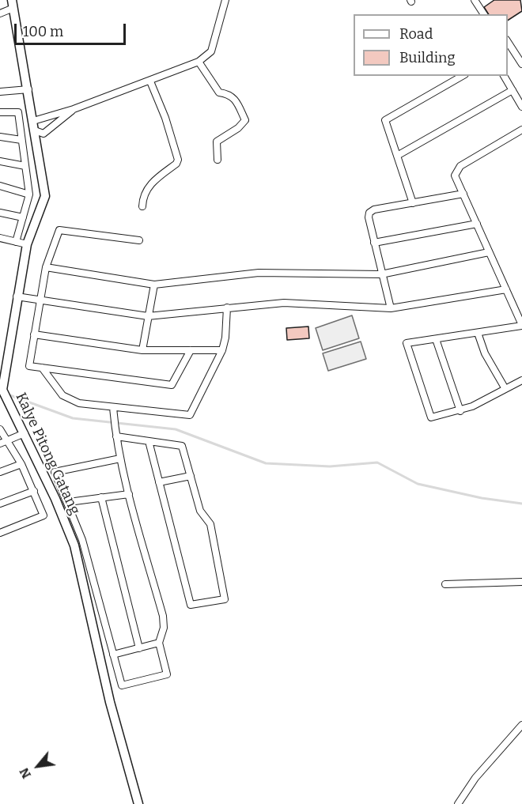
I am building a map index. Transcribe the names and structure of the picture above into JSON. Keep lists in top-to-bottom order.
{
  "streets": {
    "street": ["Kalye Pitong Gatang"]
  },
  "legend": ["Road", "Building"],
  "scale_bar": "100 m",
  "north": "bottom left"
}
